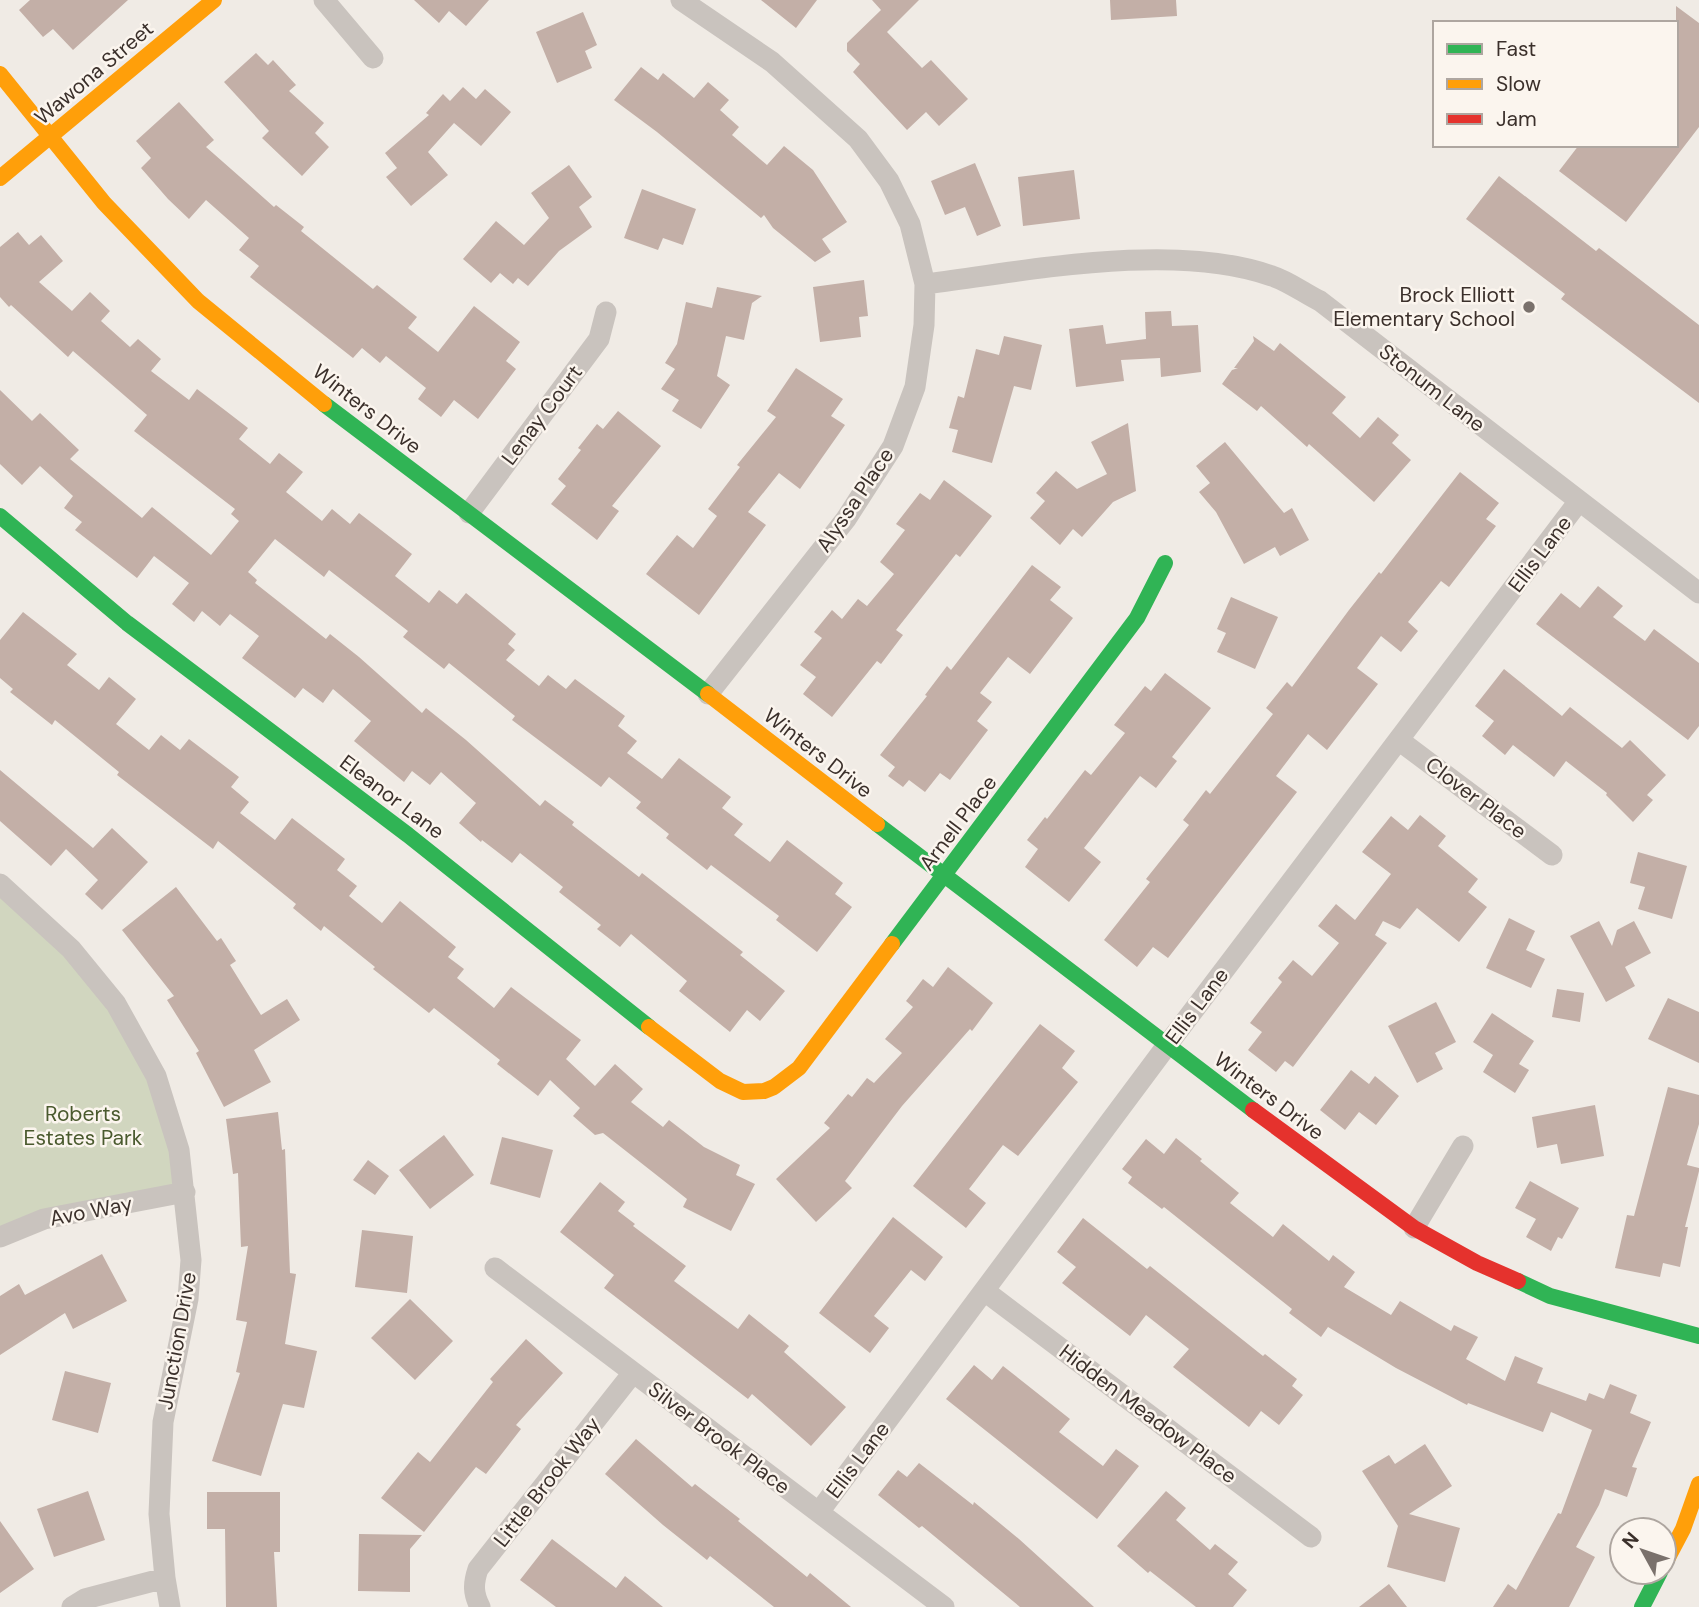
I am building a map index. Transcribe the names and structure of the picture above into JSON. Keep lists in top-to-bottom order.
{
  "streets": {
    "street": [
      "Wawona Street",
      "Stonum Lane",
      "Winters Drive",
      "Lenay Court",
      "Alyssa Place",
      "Ellis Lane",
      "Eleanor Lane",
      "Clover Place",
      "Arnell Place",
      "Avo Way",
      "Junction Drive",
      "Hidden Meadow Place",
      "Silver Brook Place",
      "Little Brook Way"
    ]
  },
  "crossings": [
    ["Wawona Street", "Winters Drive"],
    ["Stonum Lane", "Alyssa Place"],
    ["Stonum Lane", "Ellis Lane"],
    ["Winters Drive", "Lenay Court"],
    ["Winters Drive", "Alyssa Place"],
    ["Winters Drive", "Ellis Lane"],
    ["Winters Drive", "Arnell Place"],
    ["Ellis Lane", "Clover Place"],
    ["Ellis Lane", "Hidden Meadow Place"],
    ["Ellis Lane", "Silver Brook Place"],
    ["Eleanor Lane", "Arnell Place"],
    ["Avo Way", "Junction Drive"],
    ["Silver Brook Place", "Little Brook Way"]
  ],
  "parks": ["Roberts Estates Park"],
  "places": ["Brock Elliott Elementary School"],
  "legend": ["Fast", "Slow", "Jam"],
  "north": "top left"
}
